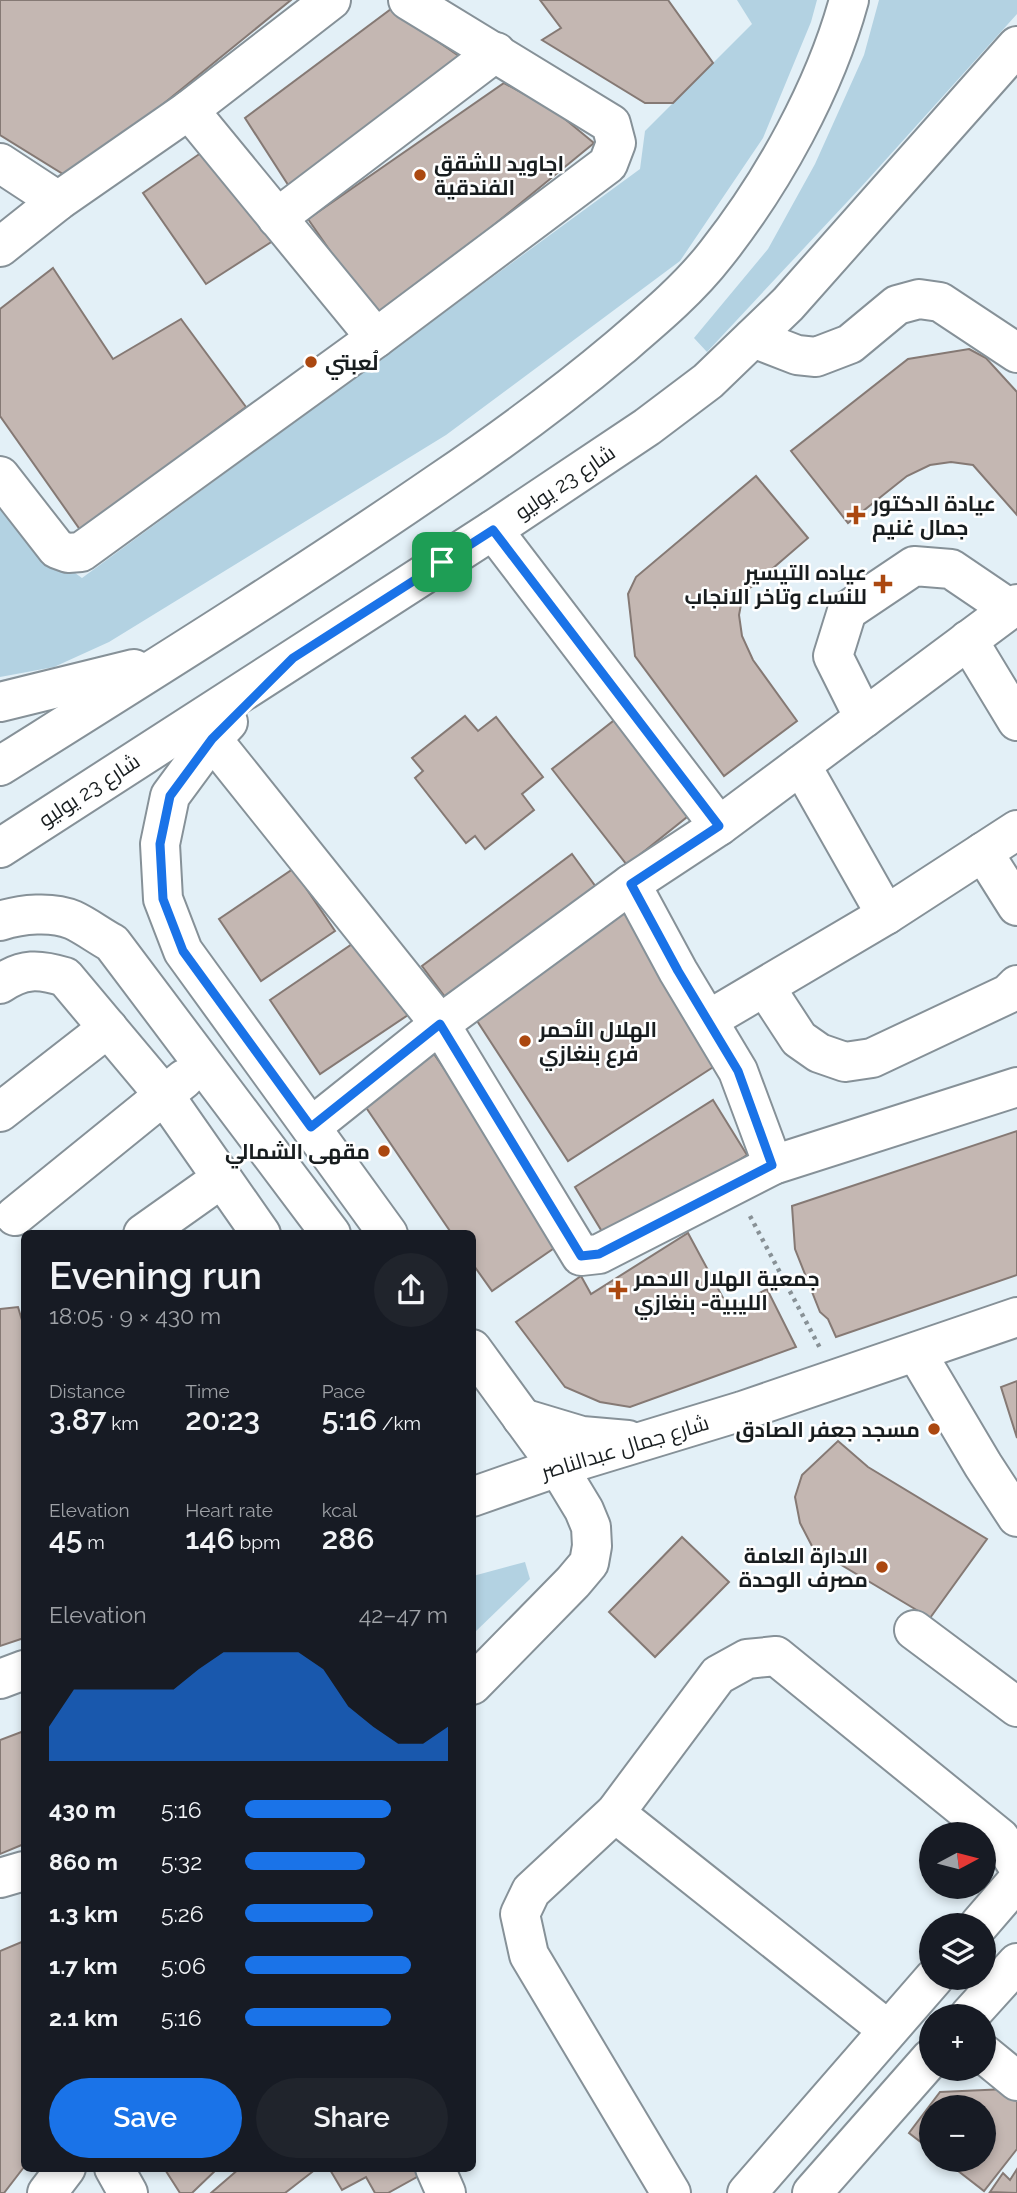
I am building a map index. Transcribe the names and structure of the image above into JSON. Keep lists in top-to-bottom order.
{
  "streets": {
    "street": ["شارع 23 يوليو", "شارع جمال عبدالناصر"]
  },
  "places": {
    "other": [
      "اجاويد للشقق الفندقية",
      "لُعبتي",
      "الهلال الأحمر فرع بنغازي",
      "مقهى الشمالي",
      "مسجد جعفر الصادق",
      "الادارة العامة مصرف الوحدة"
    ],
    "health": ["عيادة الدكتور جمال غنيم", "عياده التيسير للنساء وتاخر الانجاب", "جمعية الهلال الاحمر الليبية- بنغازي"]
  },
  "north": "right",
  "page": {
    "heading": ["Evening run", "18:05 · 9 × 430 m"],
    "stats": [
      ["Distance", "3.87 km"],
      ["Time", "20:23"],
      ["Pace", "5:16 /km"],
      ["Elevation", "45 m"],
      ["Heart rate", "146 bpm"],
      ["kcal", "286"]
    ],
    "chart": ["Elevation", "42–47 m"],
    "list": [
      {
        "name": "430 m",
        "note": "5:16"
      },
      {
        "name": "860 m",
        "note": "5:32"
      },
      {
        "name": "1.3 km",
        "note": "5:26"
      },
      {
        "name": "1.7 km",
        "note": "5:06"
      },
      {
        "name": "2.1 km",
        "note": "5:16"
      }
    ],
    "map_buttons": ["+", "−"],
    "buttons": ["Save", "Share"]
  }
}
